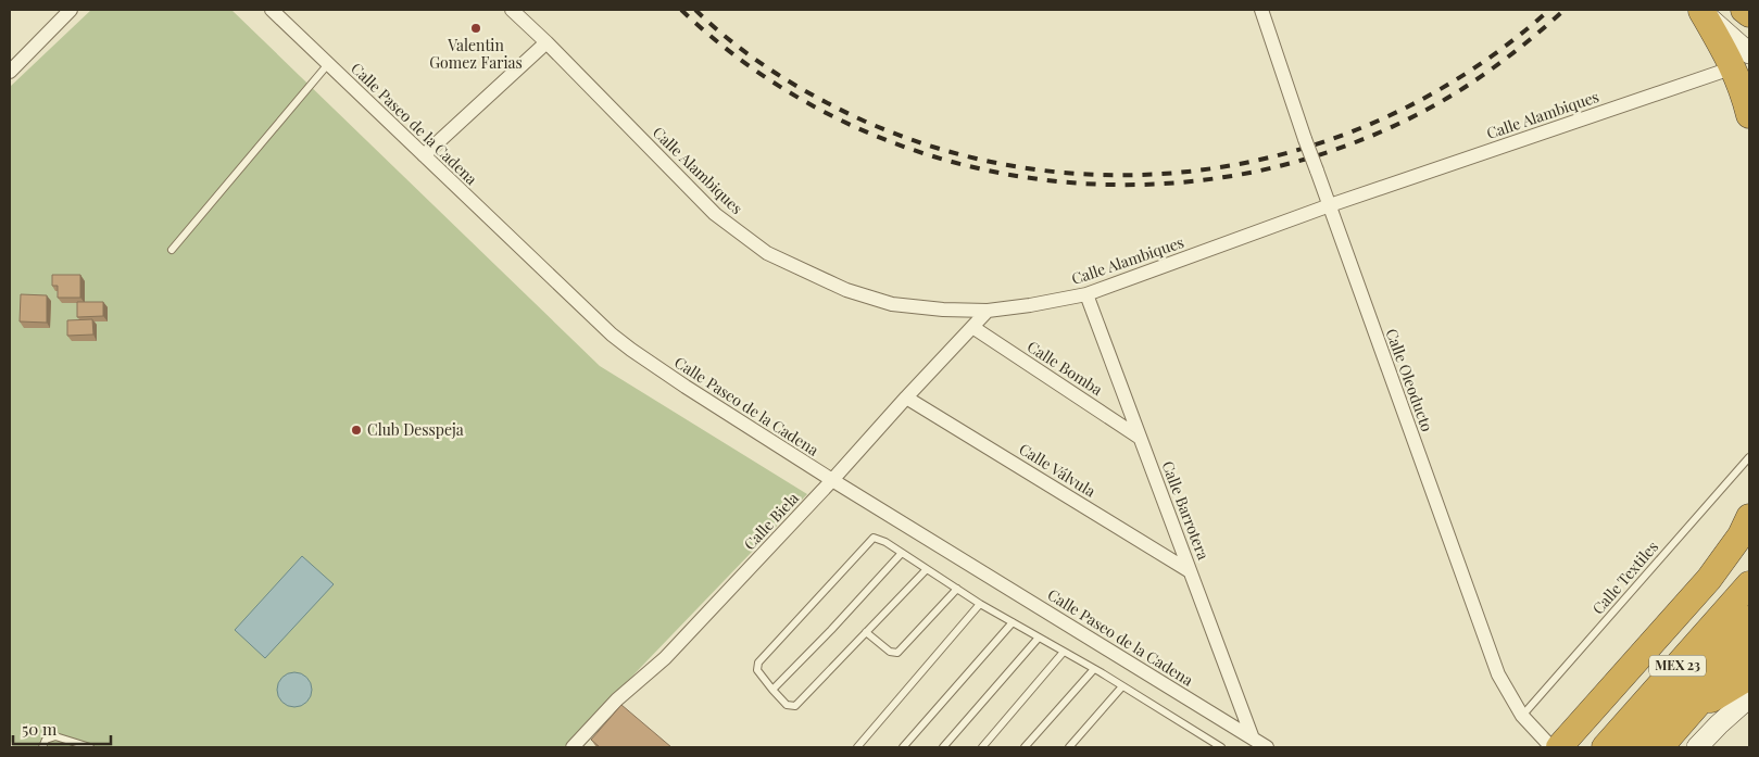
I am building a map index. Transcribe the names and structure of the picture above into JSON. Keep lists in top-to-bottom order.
{
  "streets": {
    "highway": ["MEX 23"],
    "street": [
      "Calle Alambiques",
      "Calle Paseo de la Cadena",
      "Calle Bomba",
      "Calle Oleoducto",
      "Calle Válvula",
      "Calle Barrotera",
      "Calle Biela"
    ],
    "lane": ["Calle Textiles"]
  },
  "crossings": [
    ["Calle Alambiques", "Calle Oleoducto"],
    ["Calle Alambiques", "Calle Barrotera"],
    ["Calle Alambiques", "Calle Biela"],
    ["Calle Paseo de la Cadena", "Calle Barrotera"],
    ["Calle Paseo de la Cadena", "Calle Biela"],
    ["Calle Bomba", "Calle Barrotera"],
    ["Calle Bomba", "Calle Biela"],
    ["Calle Oleoducto", "Calle Textiles"],
    ["Calle Válvula", "Calle Barrotera"],
    ["Calle Válvula", "Calle Biela"]
  ],
  "places": ["Valentin Gomez Farias", "Club Desspeja"],
  "scale_bar": "50 m"
}
